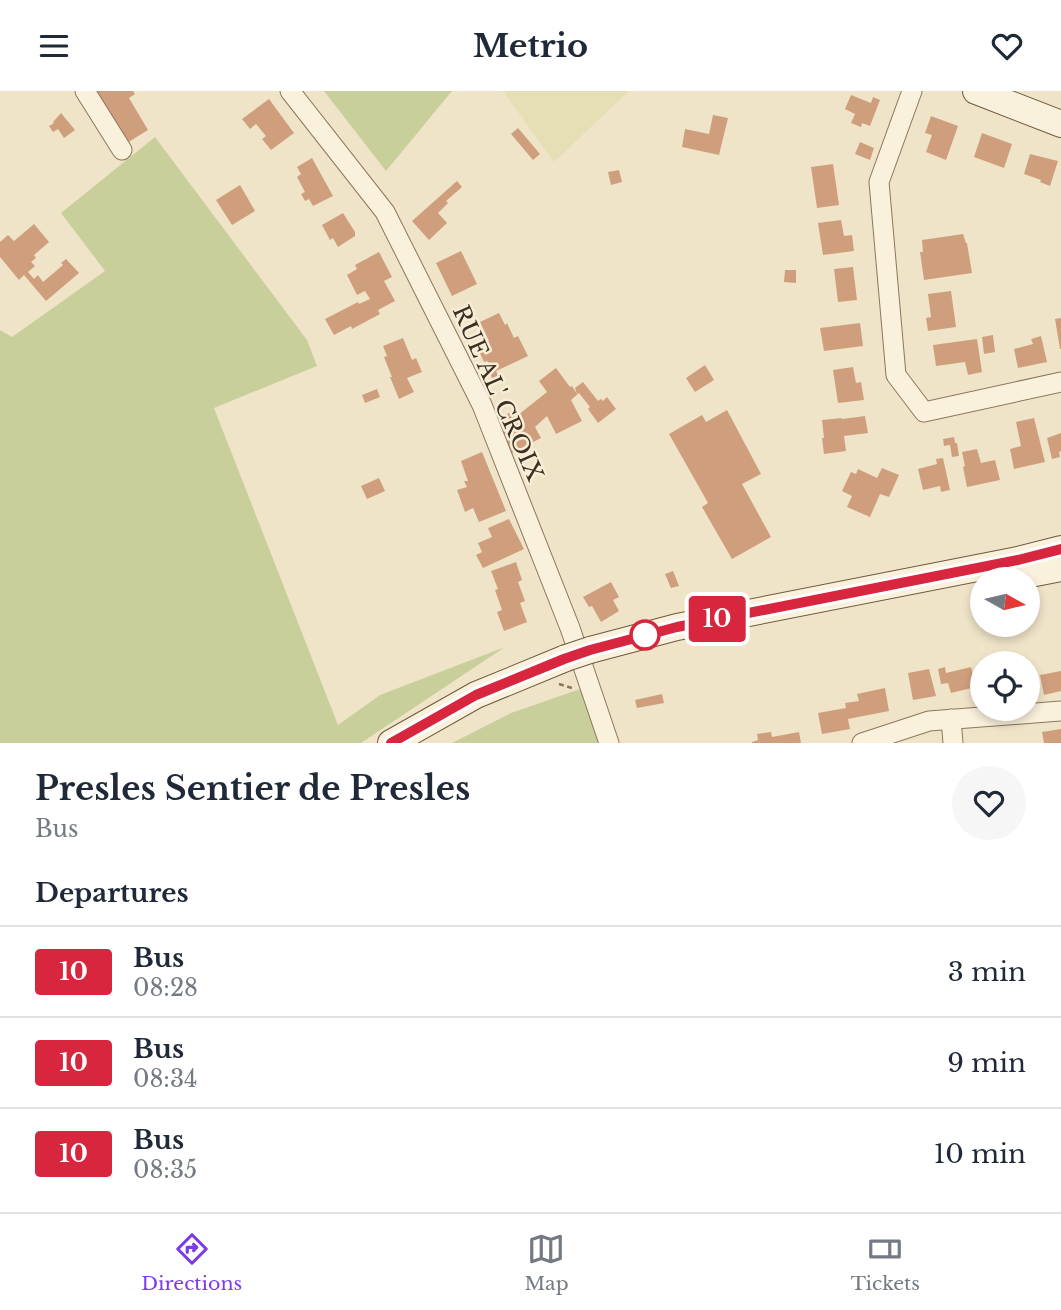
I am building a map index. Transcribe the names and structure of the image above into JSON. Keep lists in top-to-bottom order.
{
  "streets": {
    "street": ["RUE AL' CROIX"]
  },
  "lines": ["bus line 10"],
  "north": "right",
  "page": {
    "header": "Metrio",
    "on_map": "10",
    "heading": [
      ["Presles Sentier de Presles", "Bus"],
      "Departures"
    ],
    "list": [
      {
        "mark": "10",
        "name": "Bus",
        "note": "08:28",
        "value": "3 min"
      },
      {
        "mark": "10",
        "name": "Bus",
        "note": "08:34",
        "value": "9 min"
      },
      {
        "mark": "10",
        "name": "Bus",
        "note": "08:35",
        "value": "10 min"
      }
    ],
    "tabs": ["Directions", "Map", "Tickets"]
  }
}
